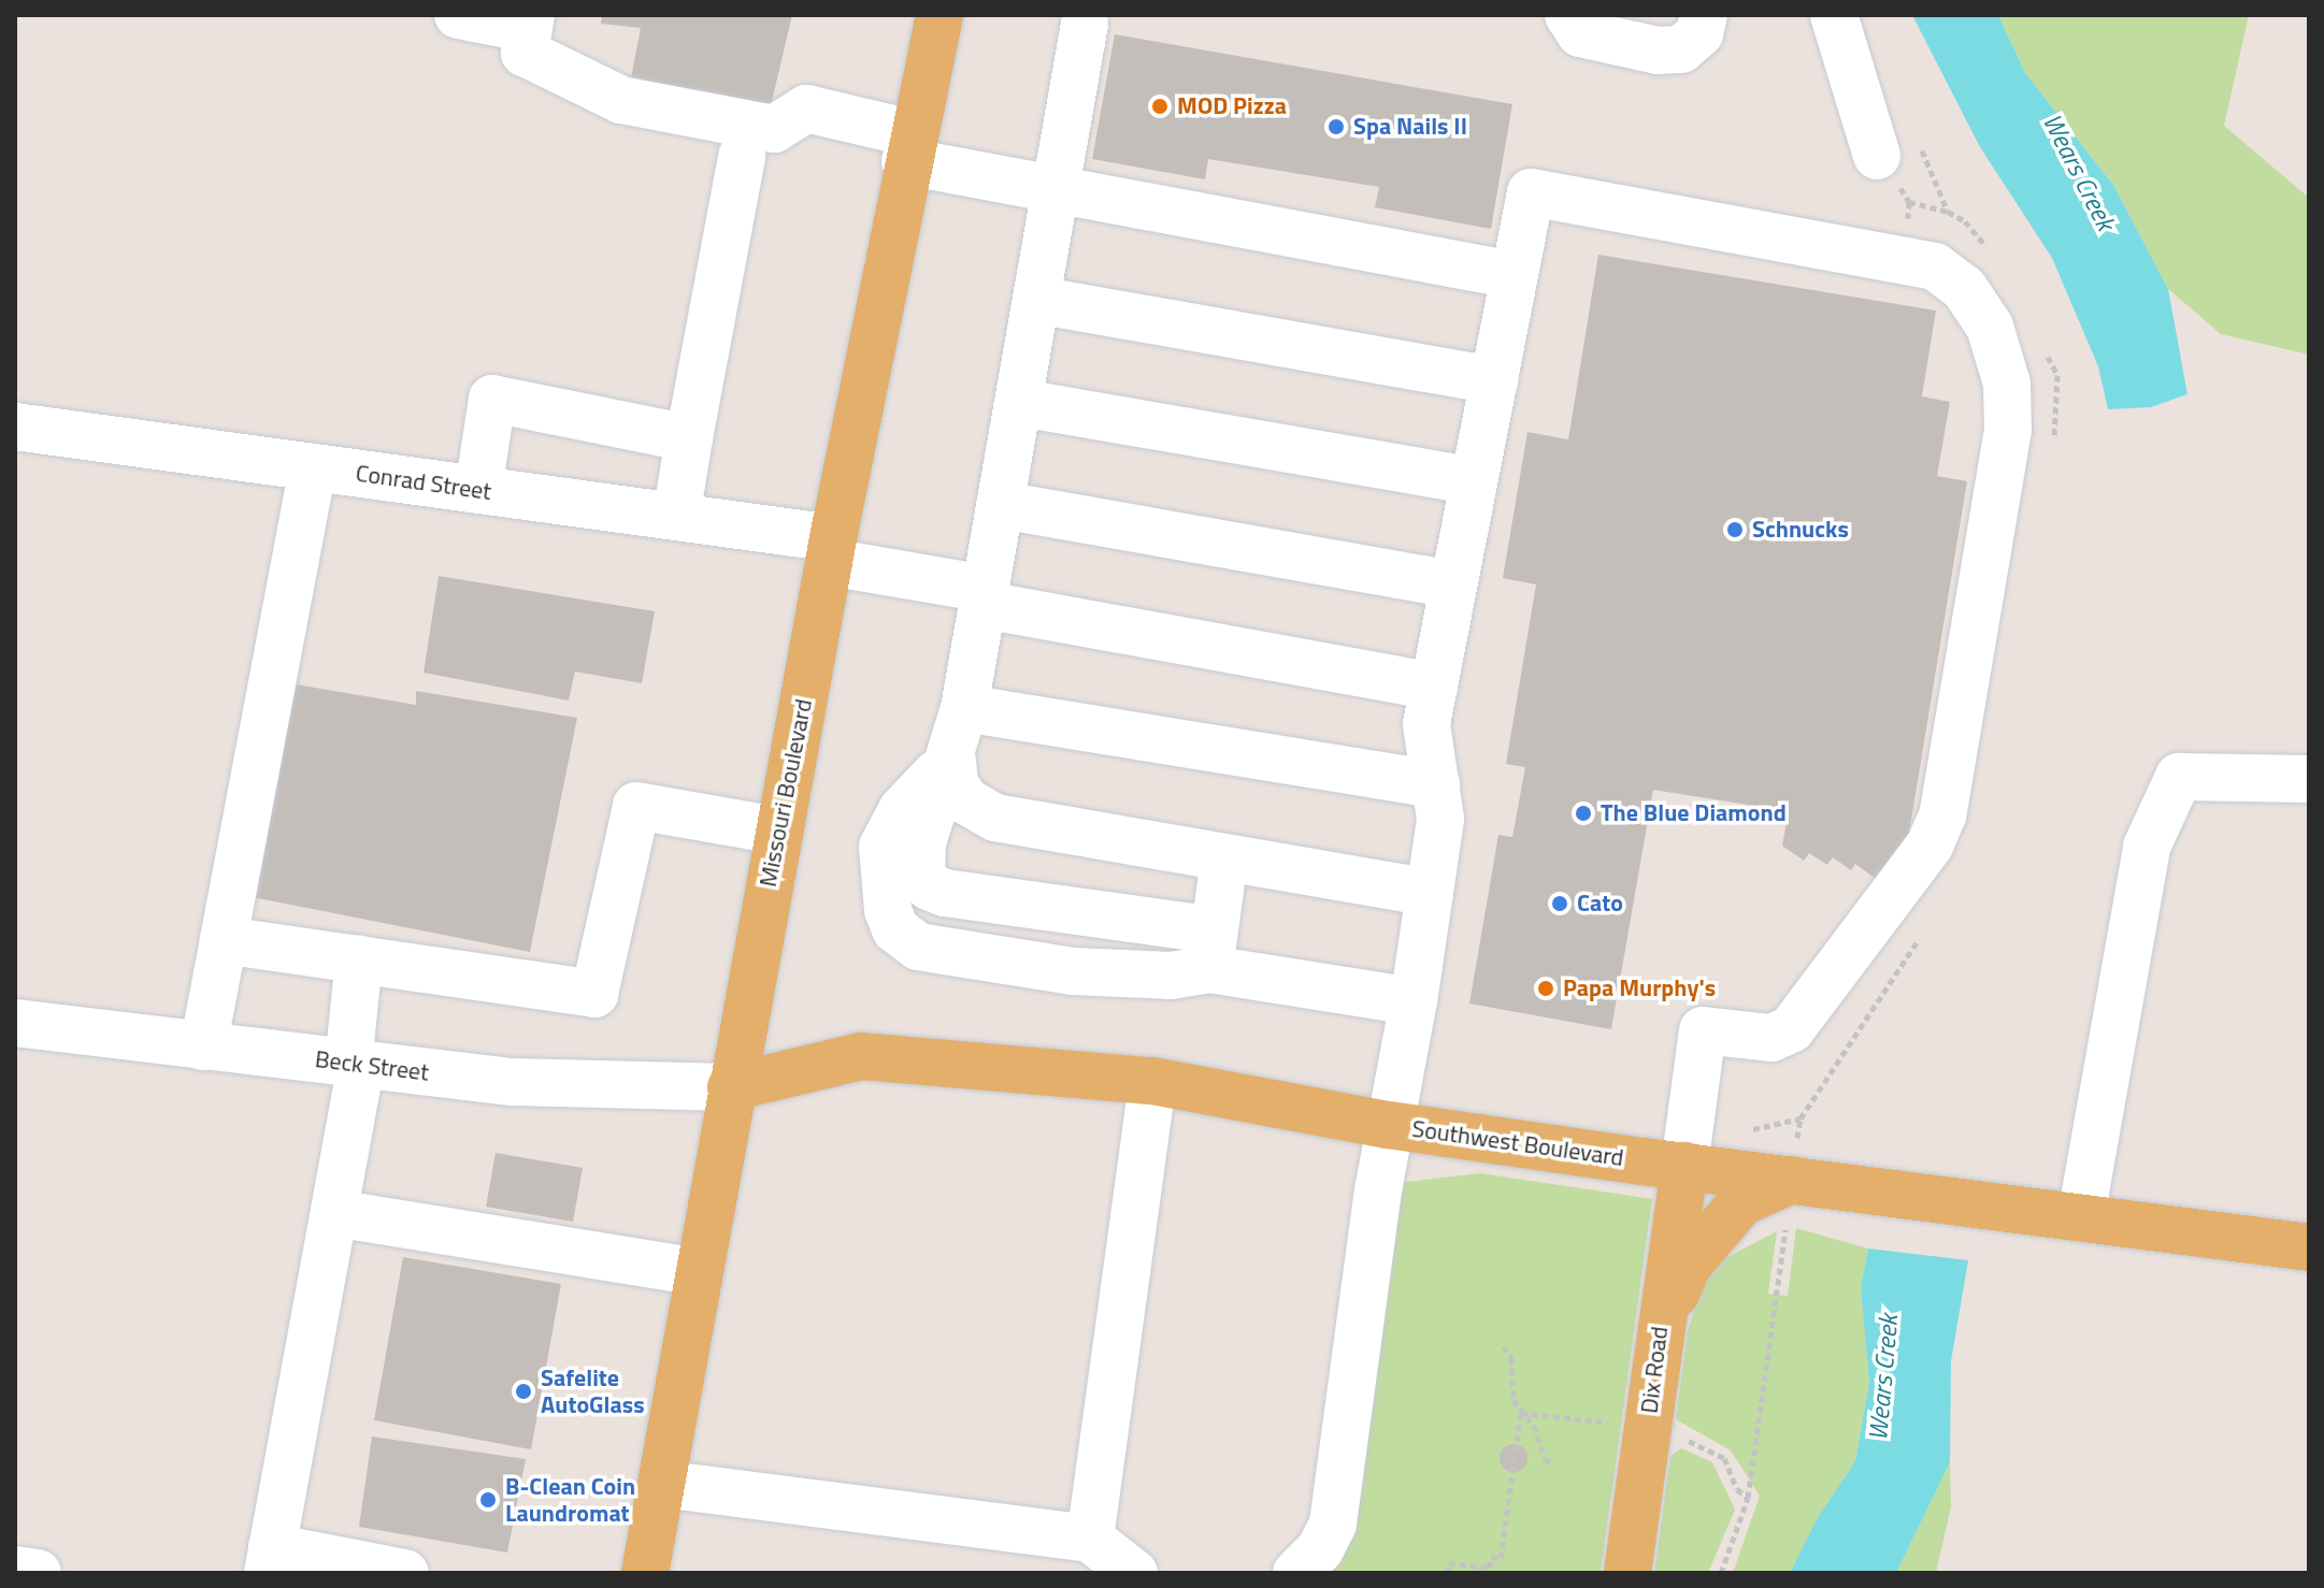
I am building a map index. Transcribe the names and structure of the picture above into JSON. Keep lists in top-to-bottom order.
{
  "streets": {
    "main road": ["Missouri Boulevard", "Southwest Boulevard", "Dix Road"],
    "street": ["Conrad Street", "Beck Street"]
  },
  "crossings": [
    ["Conrad Street", "Missouri Boulevard"],
    ["Missouri Boulevard", "Beck Street"],
    ["Missouri Boulevard", "Southwest Boulevard"],
    ["Beck Street", "Southwest Boulevard"],
    ["Southwest Boulevard", "Dix Road"]
  ],
  "water": ["Wears Creek"],
  "places": [
    "MOD Pizza",
    "Spa Nails II",
    "Schnucks",
    "The Blue Diamond",
    "Cato",
    "Papa Murphy's",
    "Safelite AutoGlass",
    "B-Clean Coin Laundromat"
  ]
}
